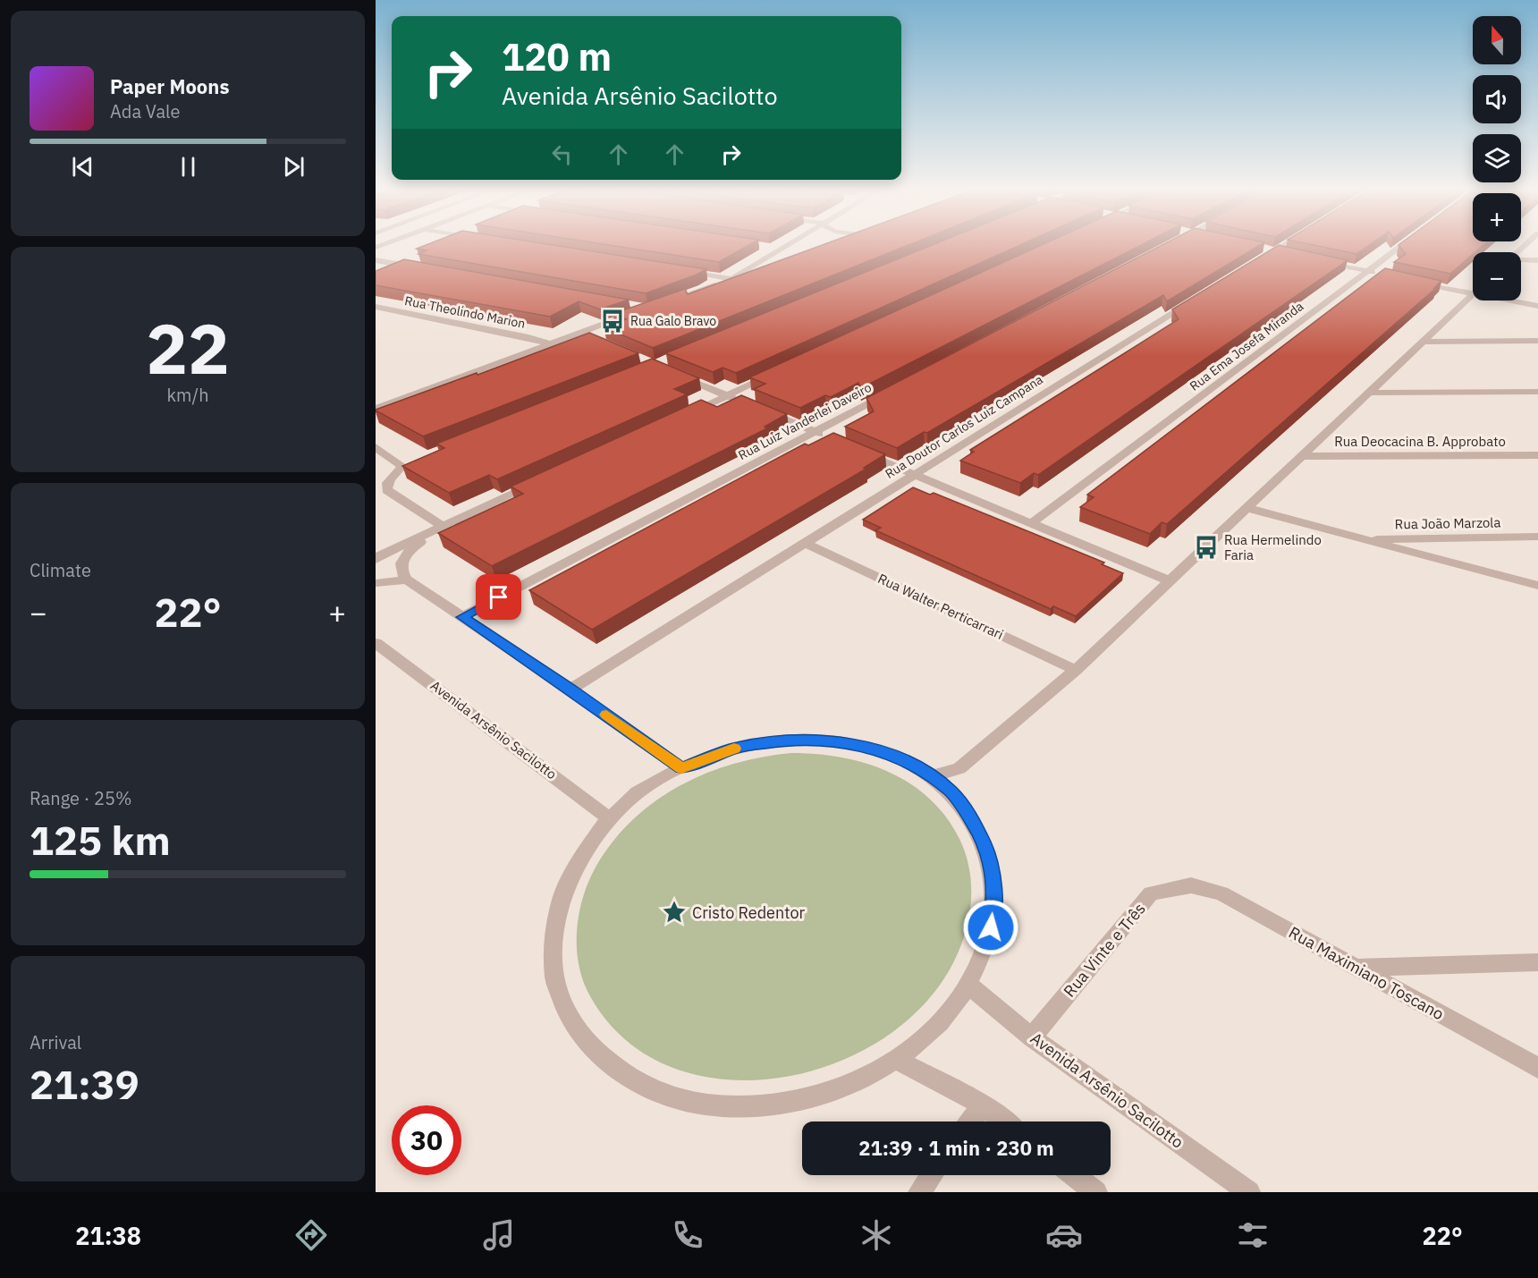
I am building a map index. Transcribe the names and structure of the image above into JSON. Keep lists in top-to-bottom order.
{
  "streets": {
    "street": [
      "Rua Theolindo Marion",
      "Rua Ema Josefa Miranda",
      "Rua Luiz Vanderlei Daveiro",
      "Rua Doutor Carlos Luiz Campana",
      "Rua Deocacina B. Approbato",
      "Rua João Marzola",
      "Rua Walter Perticarrari",
      "Avenida Arsênio Sacilotto",
      "Rua Vinte e Três",
      "Rua Maximiano Toscano"
    ]
  },
  "crossings": [
    ["Rua Doutor Carlos Luiz Campana", "Rua Walter Perticarrari"],
    ["Avenida Arsênio Sacilotto", "Rua Vinte e Três"],
    ["Rua Vinte e Três", "Rua Maximiano Toscano"]
  ],
  "places": {
    "bus stop": ["Rua Galo Bravo", "Rua Hermelindo Faria"],
    "place": ["Cristo Redentor"]
  },
  "north": "top",
  "page": {
    "map_buttons": ["+", "−"],
    "turn": ["120 m", "Avenida Arsênio Sacilotto"],
    "song": ["Paper Moons", "Ada Vale"],
    "tile": [
      ["22", "km/h"],
      "Climate",
      ["Range · 25%", "125 km"],
      ["Arrival", "21:39"]
    ],
    "heat": ["−", "22°", "+"],
    "limit": "30",
    "trip": "21:39 · 1 min · 230 m",
    "tabs": ["21:38", "22°"]
  }
}
